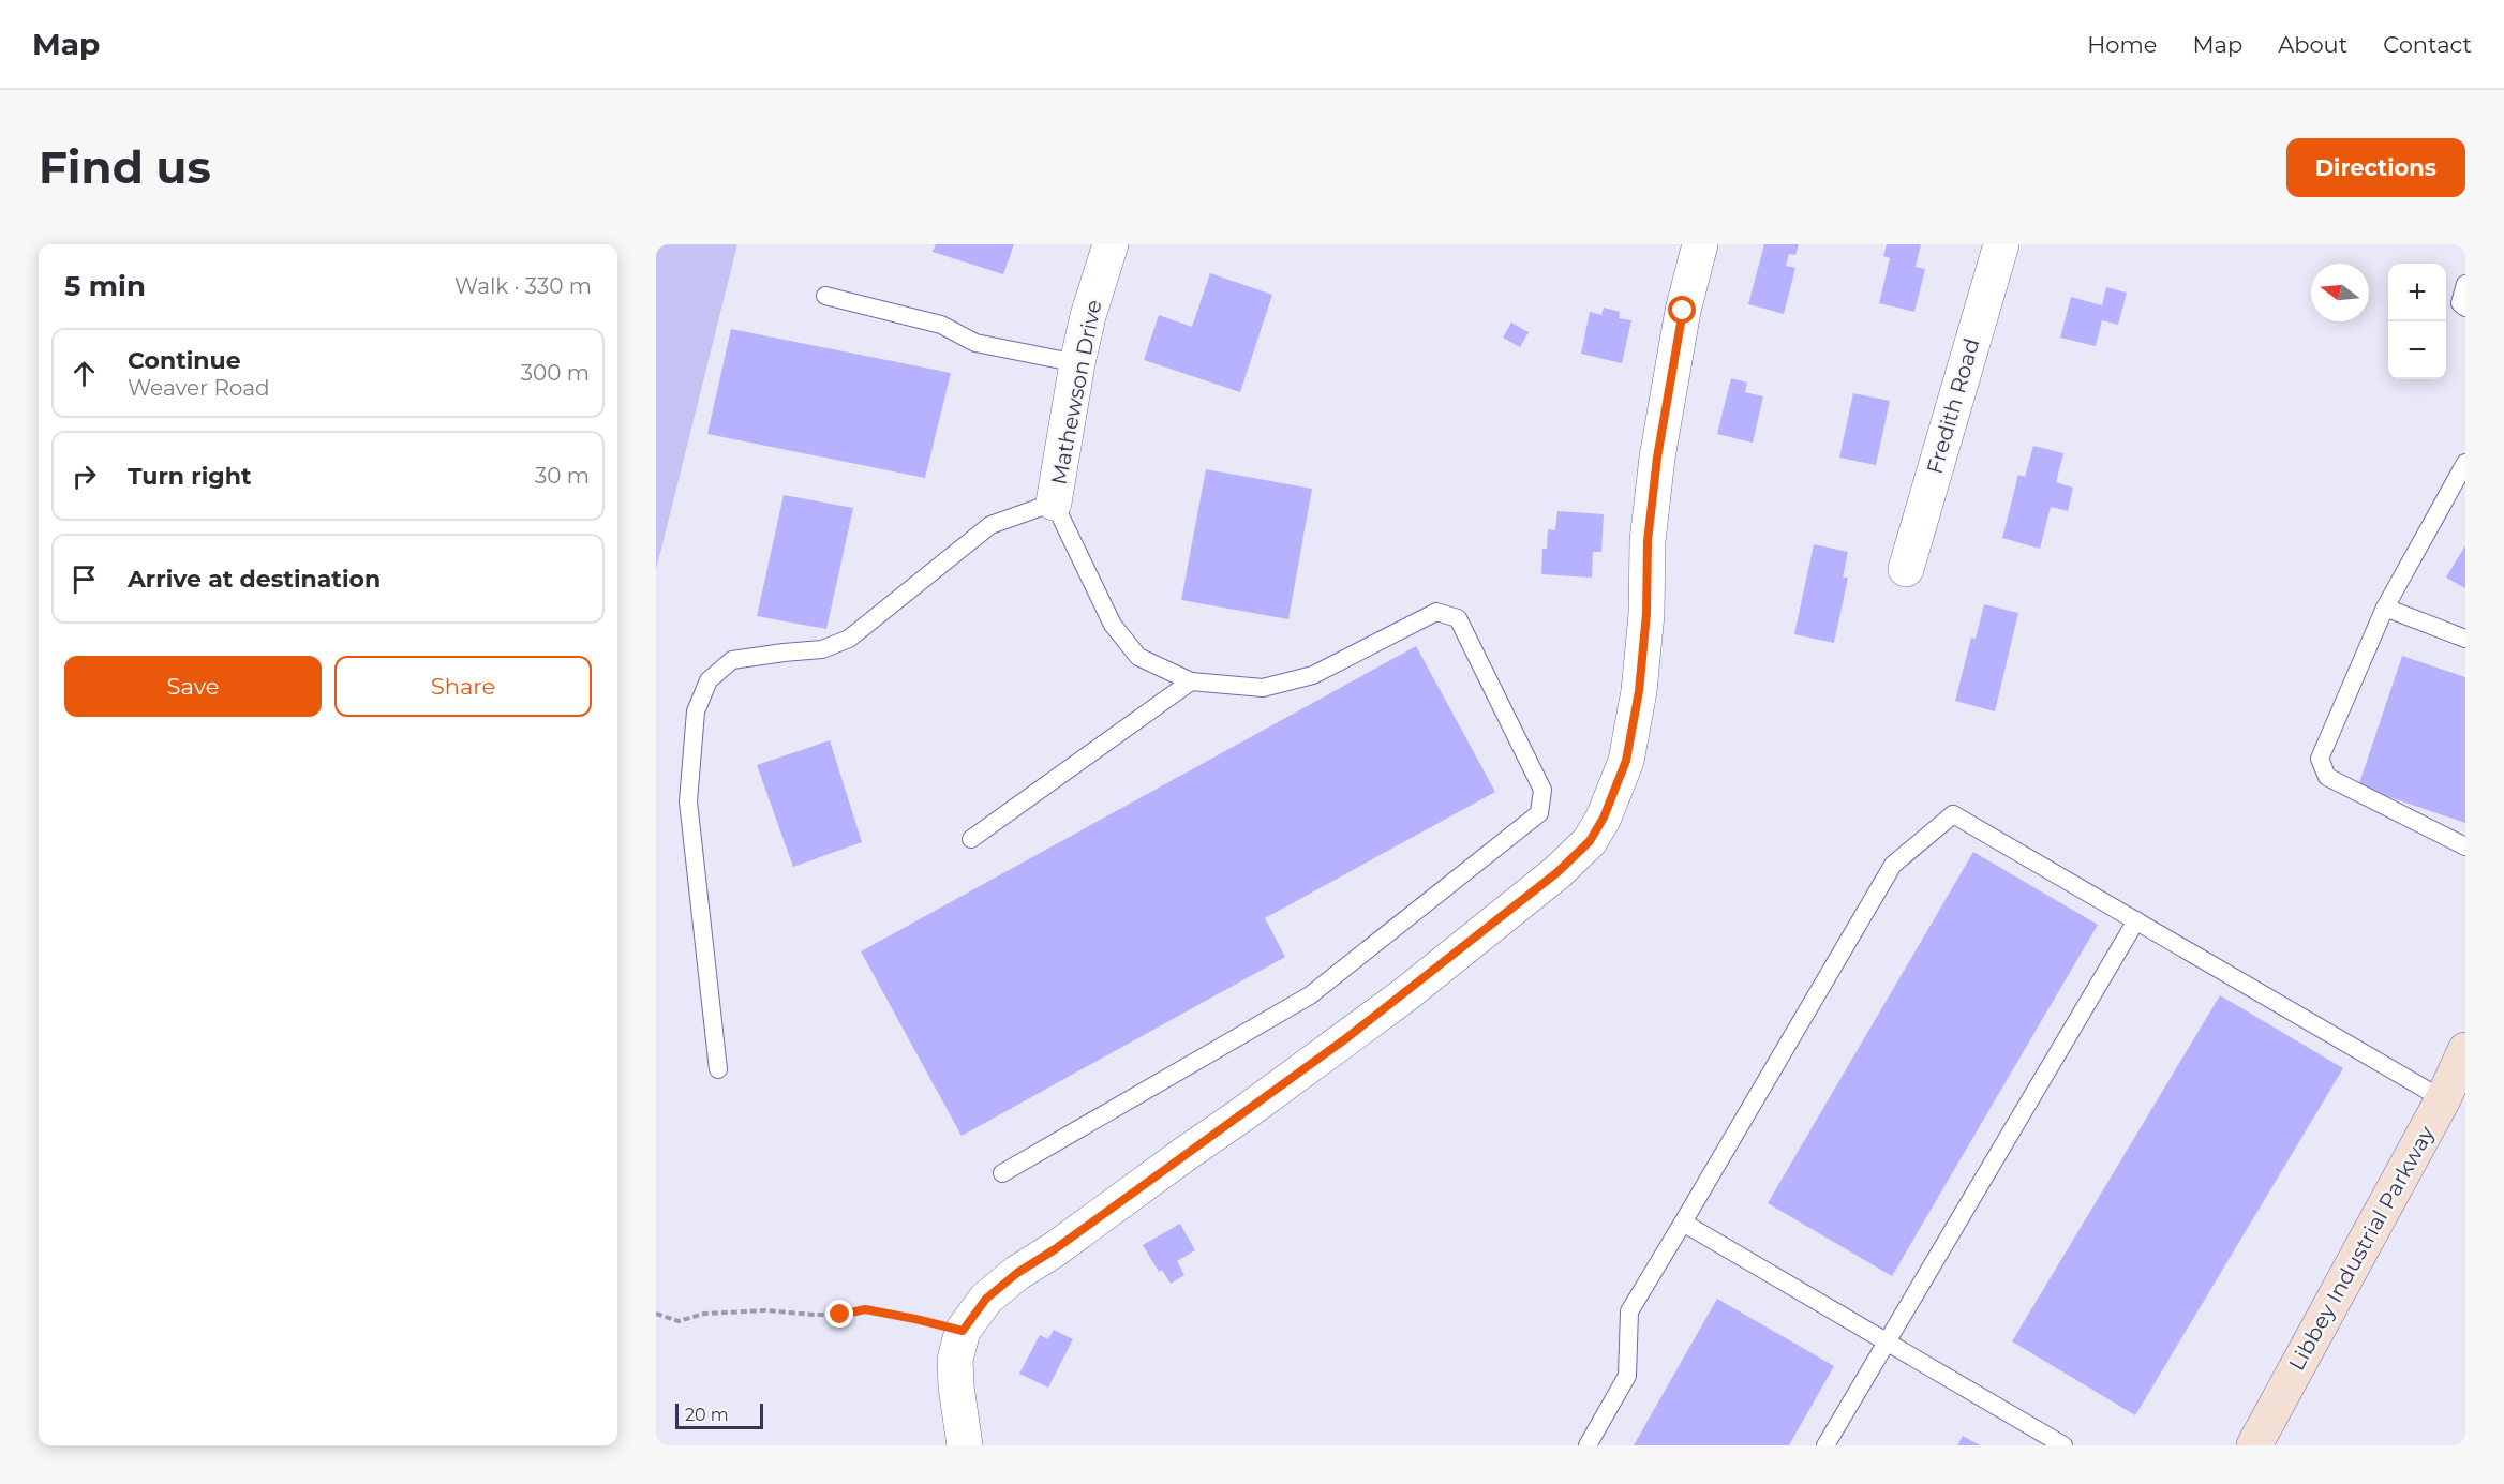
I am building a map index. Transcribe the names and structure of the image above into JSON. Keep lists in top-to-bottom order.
{
  "streets": {
    "street": ["Mathewson Drive", "Fredith Road", "Libbey Industrial Parkway"]
  },
  "scale_bar": "20 m",
  "north": "left",
  "page": {
    "header": "Map",
    "nav": [
      "Home",
      "Map",
      "About",
      "Contact"
    ],
    "buttons": [
      "Directions",
      ["Save", "Share"]
    ],
    "title": "Find us",
    "heading": ["5 min", "Walk · 330 m"],
    "map_buttons": ["+", "−"],
    "list": [
      ["Continue", "Weaver Road", "300 m"],
      ["Turn right", "30 m"],
      "Arrive at destination"
    ],
    "scale": "20 m"
  }
}
